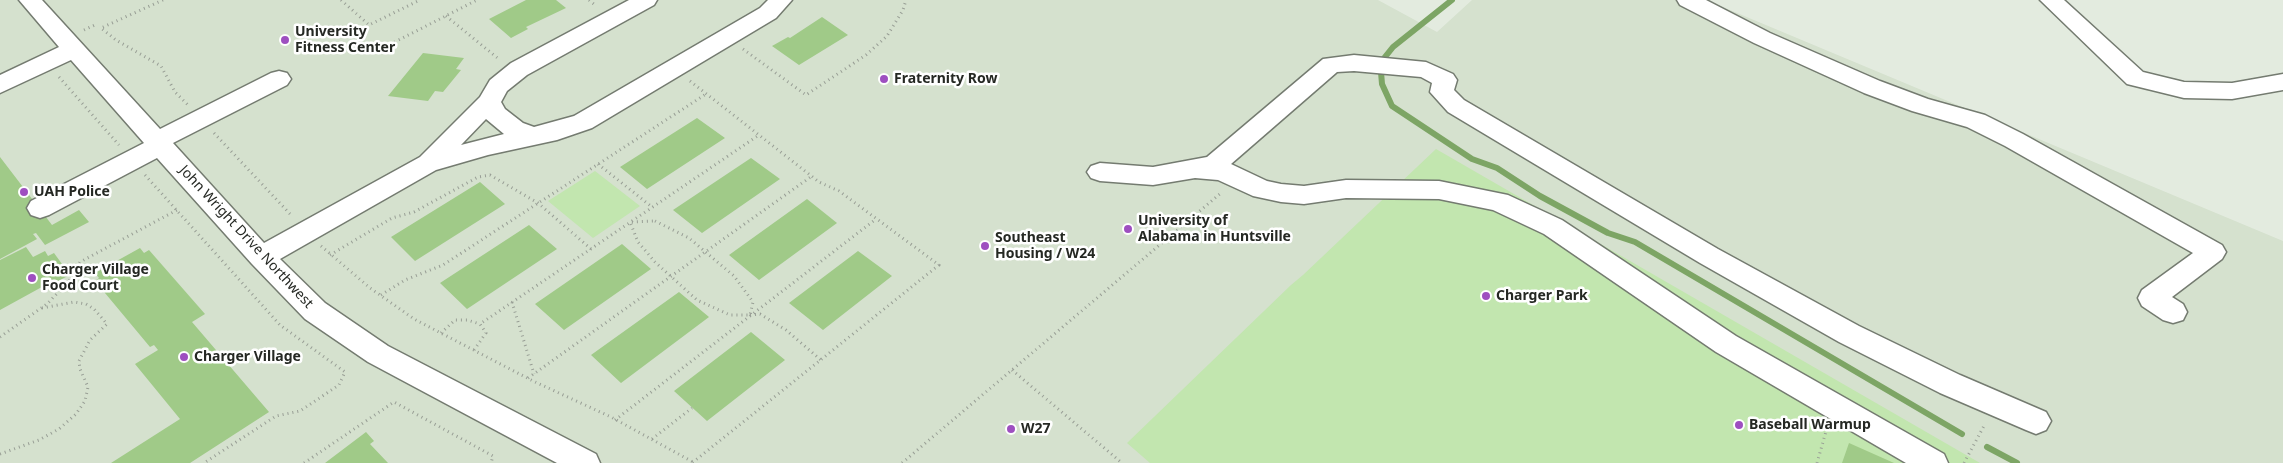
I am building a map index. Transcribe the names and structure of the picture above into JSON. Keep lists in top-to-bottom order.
{
  "streets": {
    "street": ["John Wright Drive Northwest"]
  },
  "places": [
    "University Fitness Center",
    "Fraternity Row",
    "UAH Police",
    "University of Alabama in Huntsville",
    "Southeast Housing / W24",
    "Charger Village Food Court",
    "Charger Park",
    "Charger Village",
    "Baseball Warmup",
    "W27"
  ]
}
